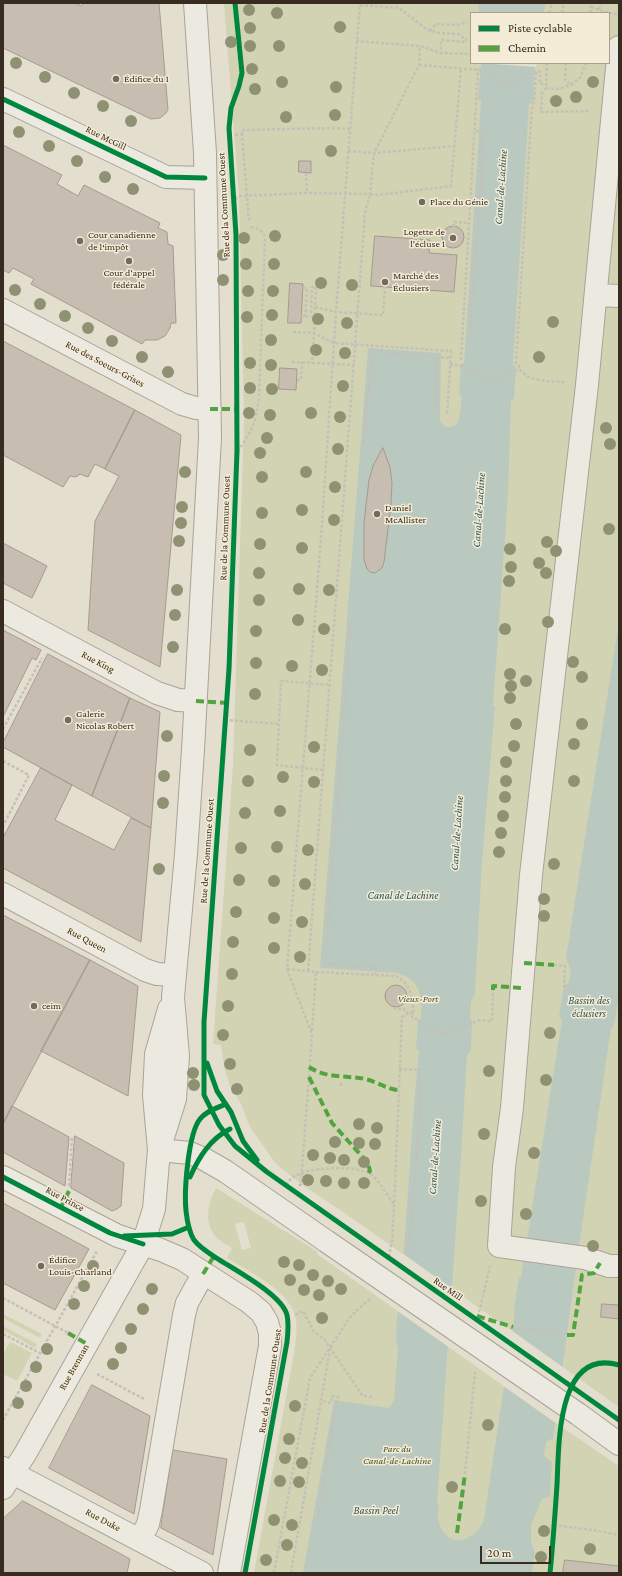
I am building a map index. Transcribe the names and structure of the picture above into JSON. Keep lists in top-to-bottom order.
{
  "streets": {
    "street": [
      "Rue McGill",
      "Rue de la Commune Ouest",
      "Rue des Soeurs-Grises",
      "Rue King",
      "Rue Queen",
      "Rue Prince",
      "Rue Brennan",
      "Rue Duke"
    ],
    "cycle path": ["Rue Mill"]
  },
  "crossings": [
    ["Rue McGill", "Rue de la Commune Ouest"],
    ["Rue de la Commune Ouest", "Rue des Soeurs-Grises"],
    ["Rue de la Commune Ouest", "Rue King"],
    ["Rue de la Commune Ouest", "Rue Queen"],
    ["Rue de la Commune Ouest", "Rue Prince"],
    ["Rue de la Commune Ouest", "Rue Brennan"],
    ["Rue Prince", "Rue Brennan"],
    ["Rue Brennan", "Rue Duke"]
  ],
  "water": [
    "Canal-de-Lachine",
    "Canal de Lachine",
    "Bassin des éclusiers",
    "Bassin Peel"
  ],
  "parks": ["Vieux-Port", "Parc du Canal-de-Lachine"],
  "places": [
    "Édifice du 1",
    "Place du Génie",
    "Logette de l'écluse 1",
    "Cour canadienne de l′impôt",
    "Cour d'appel fédérale",
    "Marché des Éclusiers",
    "Daniel McAllister",
    "Galerie Nicolas Robert",
    "ceim",
    "Édifice Louis-Charland"
  ],
  "legend": ["Piste cyclable", "Chemin"],
  "scale_bar": "20 m"
}
